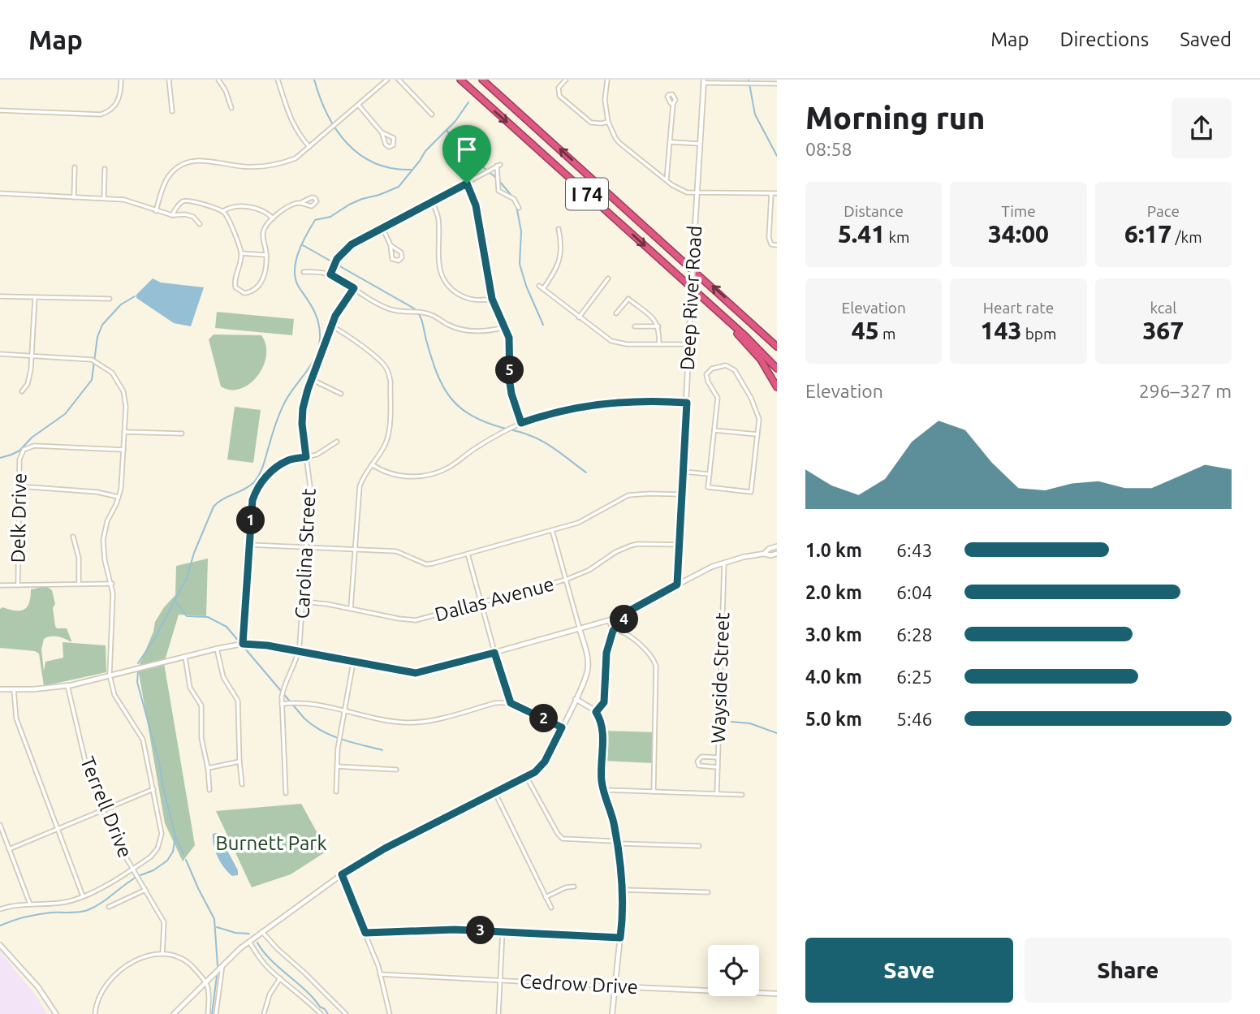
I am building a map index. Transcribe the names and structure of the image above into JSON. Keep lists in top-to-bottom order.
{
  "streets": {
    "highway": ["I 74"],
    "street": [
      "Deep River Road",
      "Delk Drive",
      "Carolina Street",
      "Dallas Avenue",
      "Wayside Street",
      "Terrell Drive",
      "Cedrow Drive"
    ]
  },
  "crossings": [
    ["Deep River Road", "Dallas Avenue"],
    ["Carolina Street", "Dallas Avenue"]
  ],
  "parks": ["Burnett Park"],
  "page": {
    "header": "Map",
    "nav": ["Map", "Directions", "Saved"],
    "heading": ["Morning run", "08:58"],
    "stats": [
      ["Distance", "5.41 km"],
      ["Time", "34:00"],
      ["Pace", "6:17 /km"],
      ["Elevation", "45 m"],
      ["Heart rate", "143 bpm"],
      ["kcal", "367"]
    ],
    "pins": [
      "5",
      "1",
      "4",
      "2",
      "3"
    ],
    "chart": ["Elevation", "296–327 m"],
    "list": [
      {
        "name": "1.0 km",
        "note": "6:43"
      },
      {
        "name": "2.0 km",
        "note": "6:04"
      },
      {
        "name": "3.0 km",
        "note": "6:28"
      },
      {
        "name": "4.0 km",
        "note": "6:25"
      },
      {
        "name": "5.0 km",
        "note": "5:46"
      }
    ],
    "buttons": ["Save", "Share"]
  }
}
